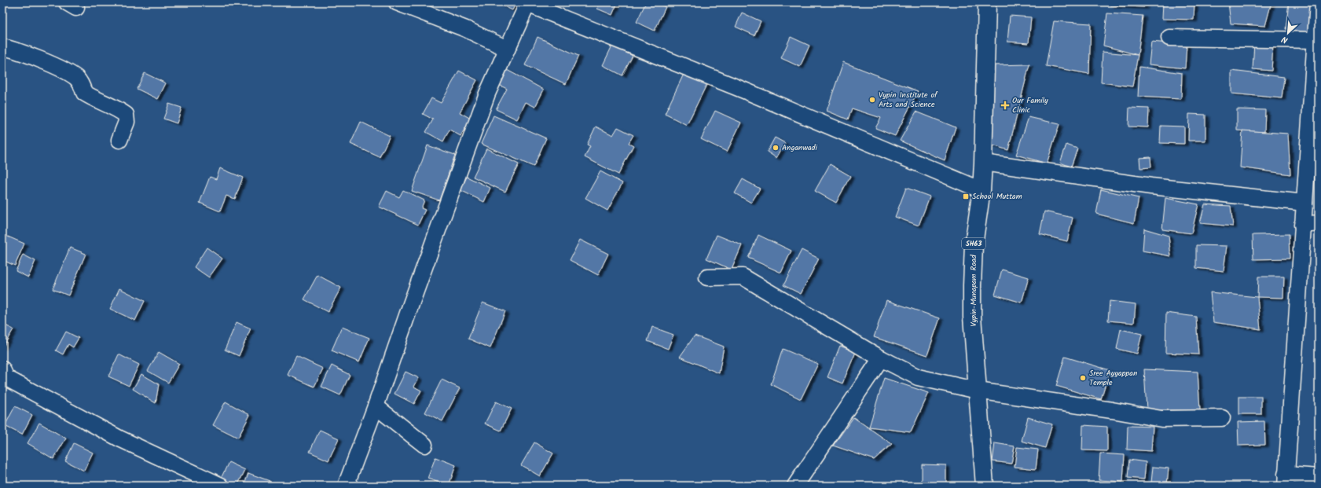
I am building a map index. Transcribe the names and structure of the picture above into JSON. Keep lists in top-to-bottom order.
{
  "streets": {
    "main road": ["SH63", "Vypin-Munapam Road"]
  },
  "places": {
    "other": ["Vypin Institute of Arts and Science", "Anganwadi", "Sree Ayyappan Temple"],
    "health": ["Our Family Clinic"],
    "transit": ["School Muttam"]
  },
  "north": "bottom left"
}
